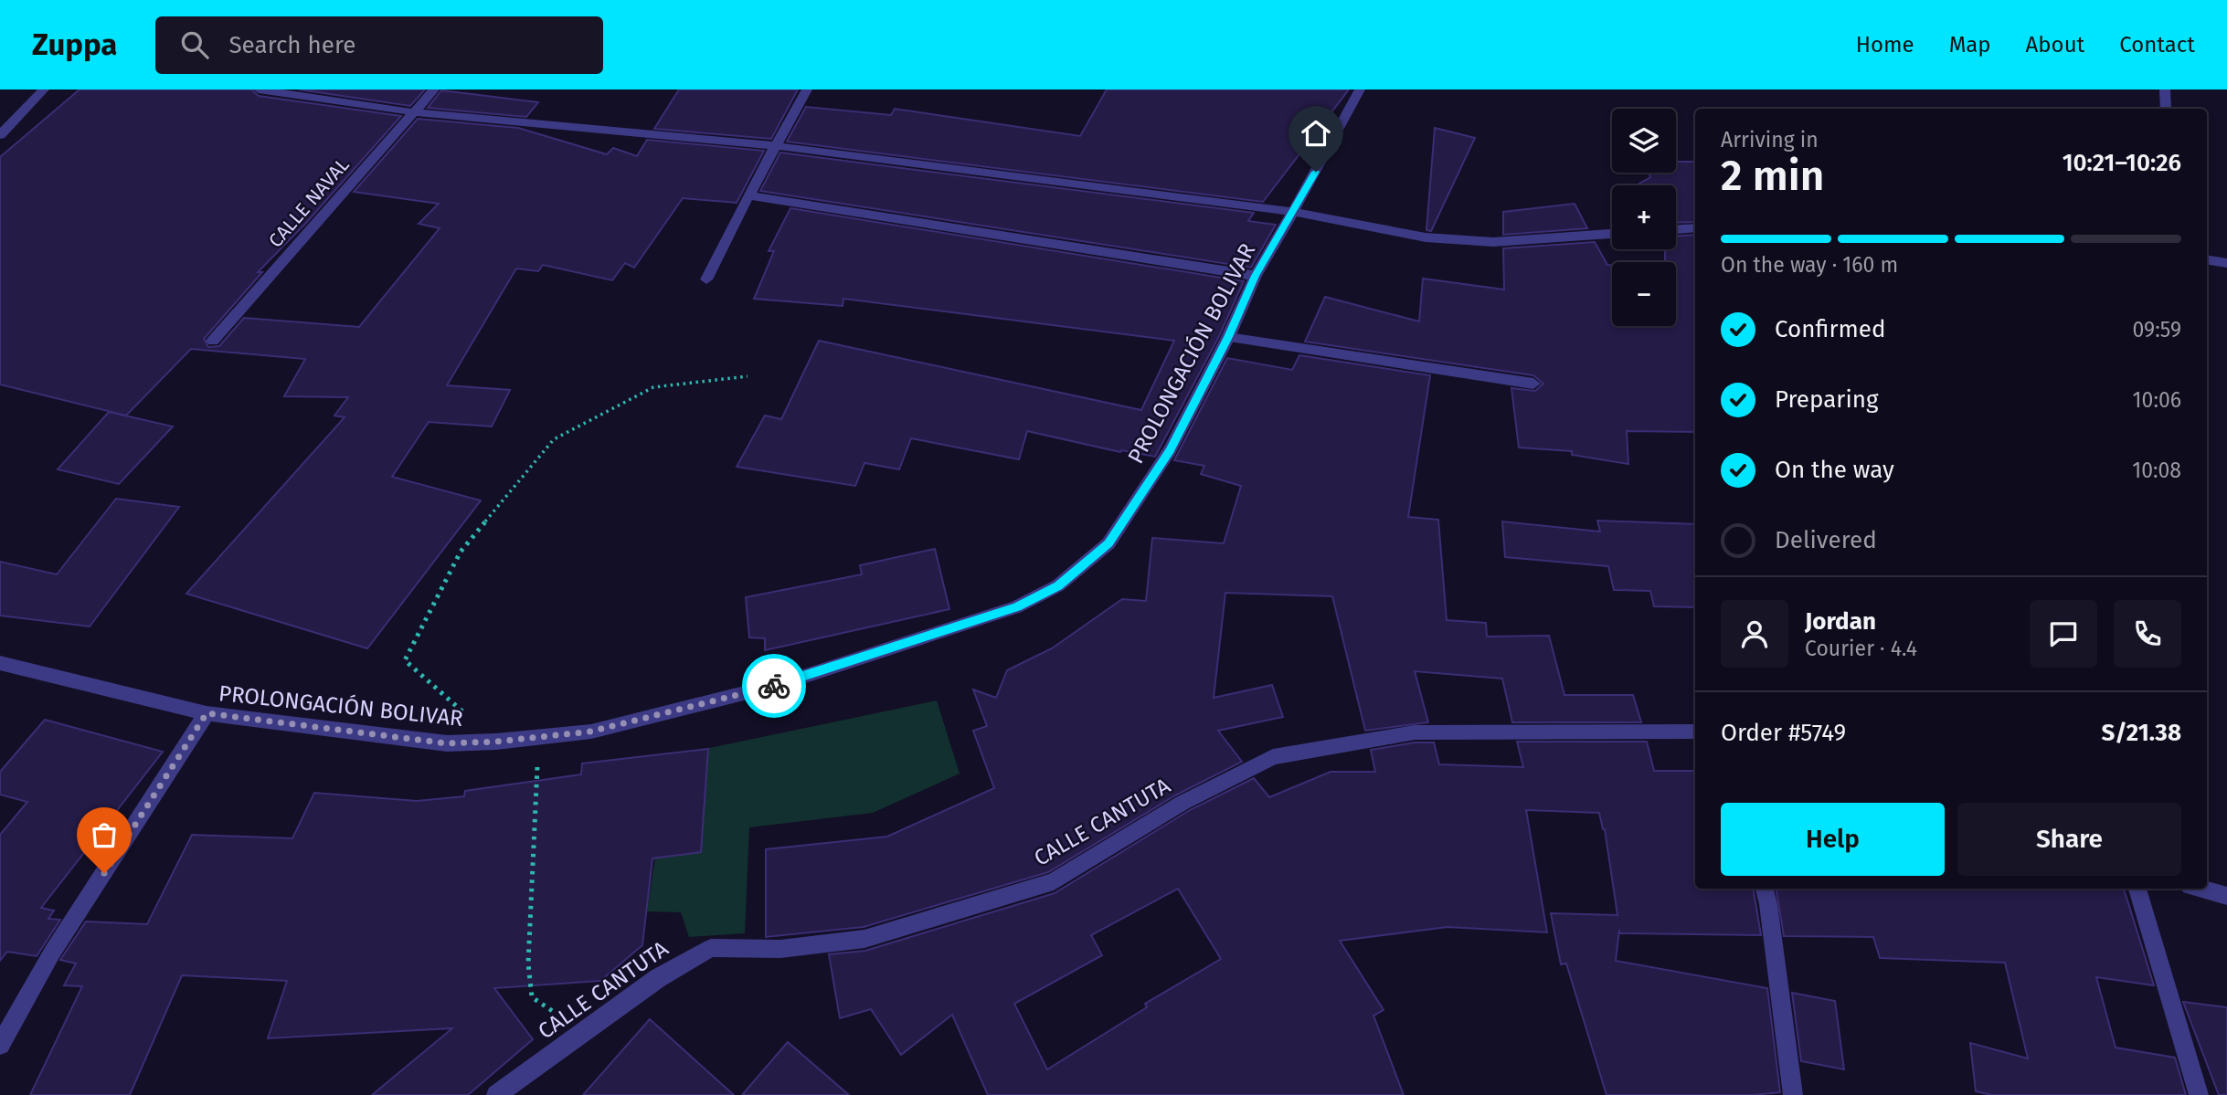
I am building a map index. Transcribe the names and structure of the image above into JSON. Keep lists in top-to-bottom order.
{
  "streets": {
    "street": ["CALLE NAVAL", "PROLONGACIÓN BOLIVAR", "CALLE CANTUTA"]
  },
  "page": {
    "header": "Zuppa",
    "search": "Search here",
    "nav": [
      "Home",
      "Map",
      "About",
      "Contact"
    ],
    "map_buttons": ["+", "−"],
    "heading": ["2 min", "Arriving in", "10:21–10:26"],
    "panel": [
      "Jordan",
      "Courier · 4.4",
      "Order #5749",
      "S/21.38"
    ],
    "bar": "On the way · 160 m",
    "list": [
      ["Confirmed", "09:59"],
      ["Preparing", "10:06"],
      ["On the way", "10:08"],
      "Delivered"
    ],
    "buttons": ["Help", "Share"]
  }
}
